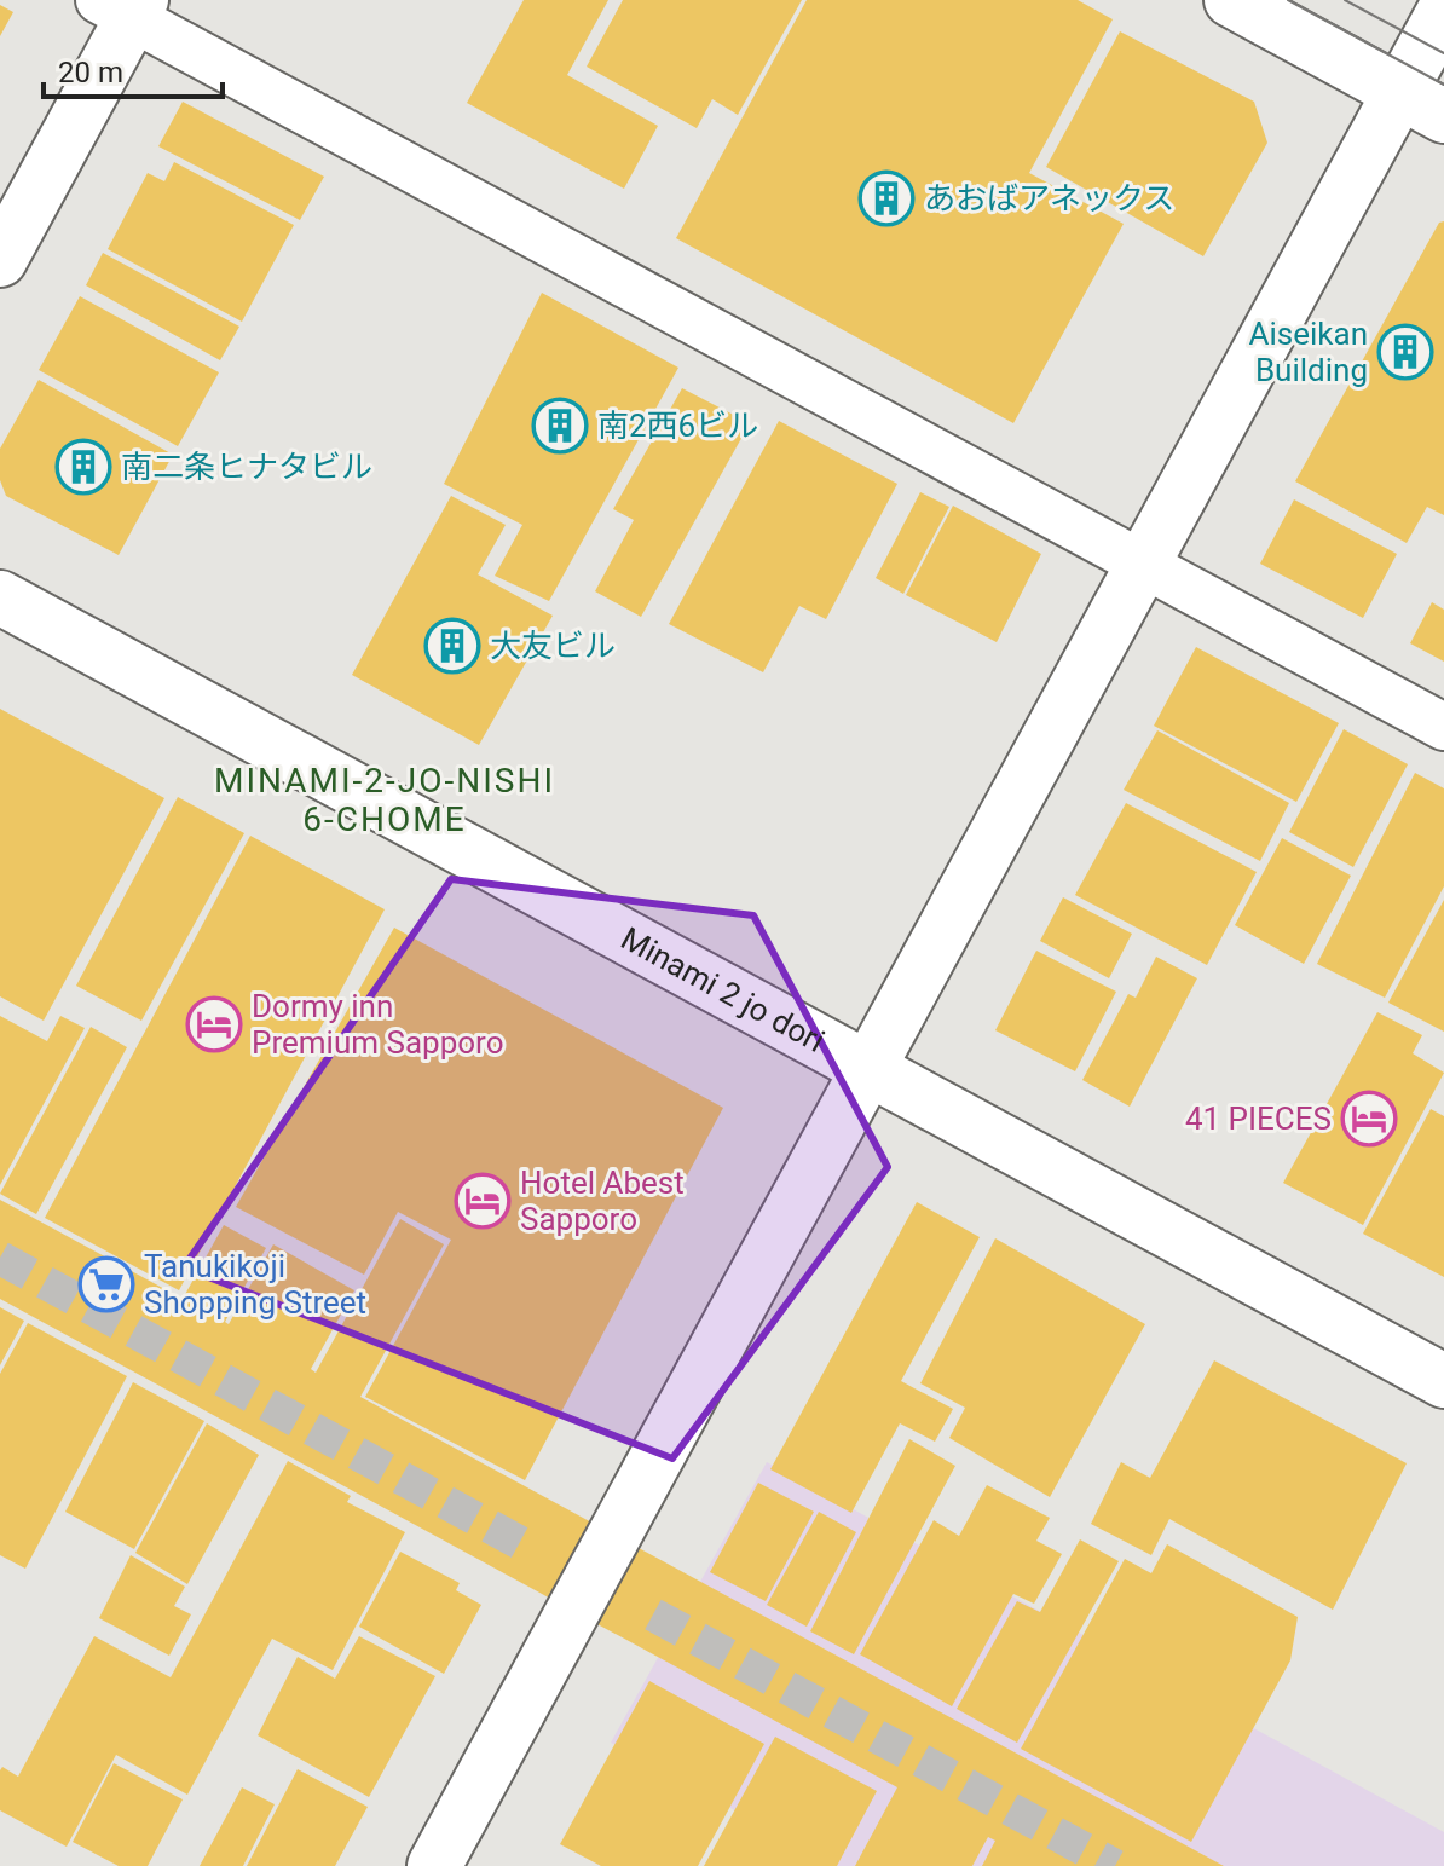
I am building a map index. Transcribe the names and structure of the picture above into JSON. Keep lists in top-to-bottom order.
{
  "streets": {
    "street": ["Minami 2 jo dori"]
  },
  "districts": ["MINAMI-2-JO-NISHI 6-CHOME"],
  "places": {
    "building": [
      "あおばアネックス",
      "Aiseikan Building",
      "南2西6ビル",
      "南二条ヒナタビル",
      "大友ビル"
    ],
    "hotel": ["Dormy inn Premium Sapporo", "41 PIECES", "Hotel Abest Sapporo"],
    "supermarket": ["Tanukikoji Shopping Street"]
  },
  "scale_bar": "20 m"
}
